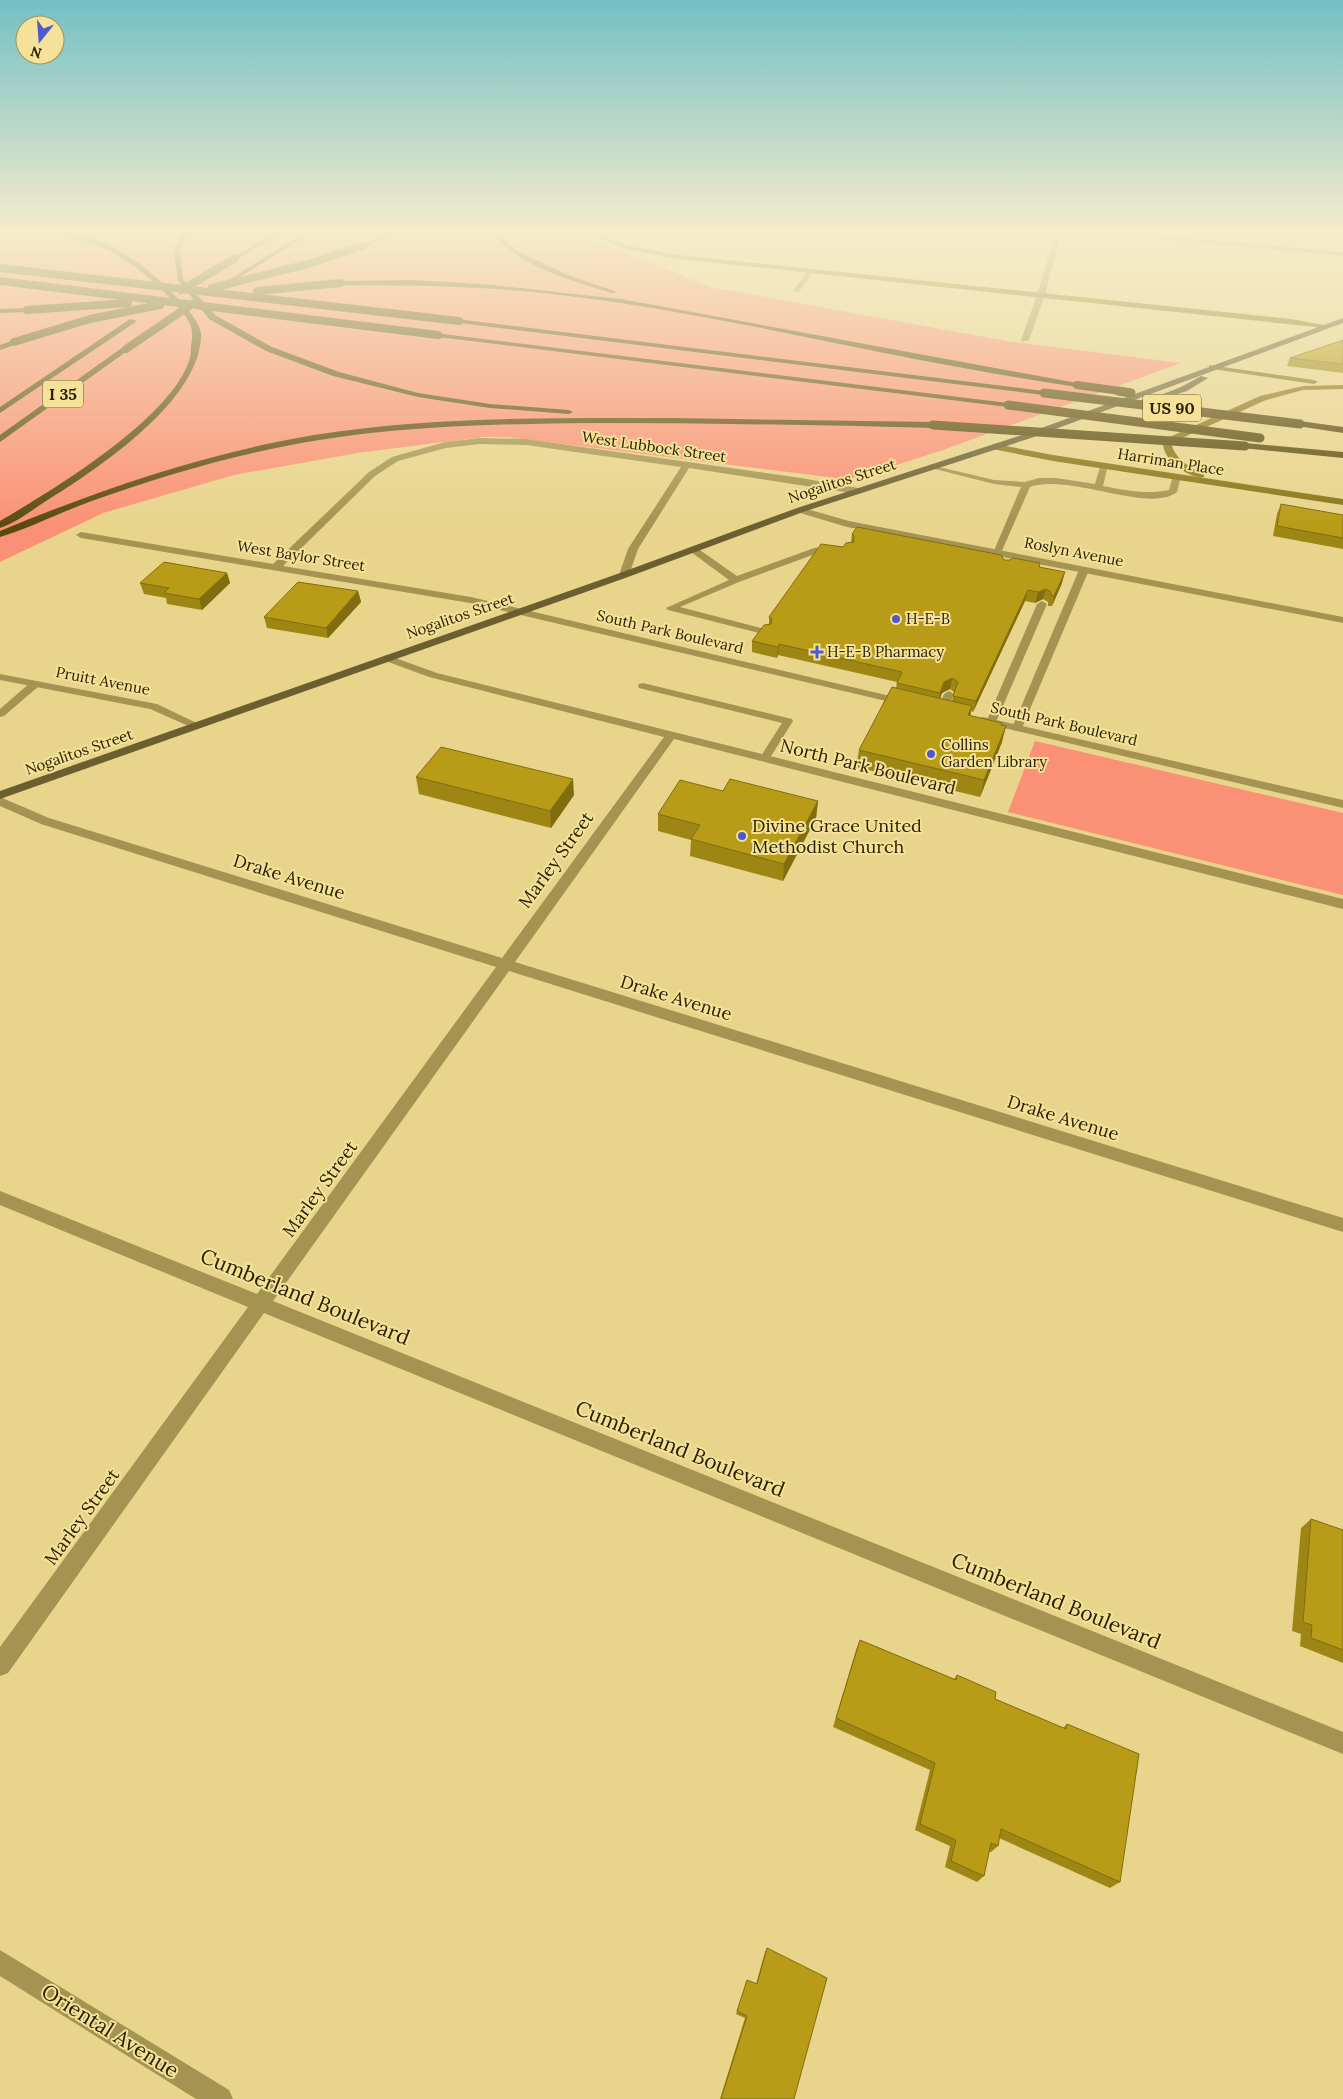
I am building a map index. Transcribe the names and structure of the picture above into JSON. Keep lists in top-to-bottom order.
{
  "streets": {
    "highway": ["I 35", "US 90"],
    "main road": ["Harriman Place", "Nogalitos Street"],
    "street": [
      "West Lubbock Street",
      "Roslyn Avenue",
      "West Baylor Street",
      "South Park Boulevard",
      "Pruitt Avenue",
      "North Park Boulevard",
      "Marley Street",
      "Drake Avenue",
      "Cumberland Boulevard",
      "Oriental Avenue"
    ]
  },
  "crossings": [
    ["West Lubbock Street", "Nogalitos Street"],
    ["West Lubbock Street", "West Baylor Street"],
    ["Harriman Place", "Nogalitos Street"],
    ["Nogalitos Street", "Roslyn Avenue"],
    ["Nogalitos Street", "West Baylor Street"],
    ["Nogalitos Street", "South Park Boulevard"],
    ["Nogalitos Street", "Pruitt Avenue"],
    ["Nogalitos Street", "North Park Boulevard"],
    ["West Baylor Street", "South Park Boulevard"],
    ["North Park Boulevard", "Marley Street"],
    ["Marley Street", "Drake Avenue"],
    ["Marley Street", "Cumberland Boulevard"]
  ],
  "places": {
    "other": ["H-E-B", "Collins Garden Library", "Divine Grace United Methodist Church"],
    "health": ["H-E-B Pharmacy"]
  },
  "north": "bottom"
}
